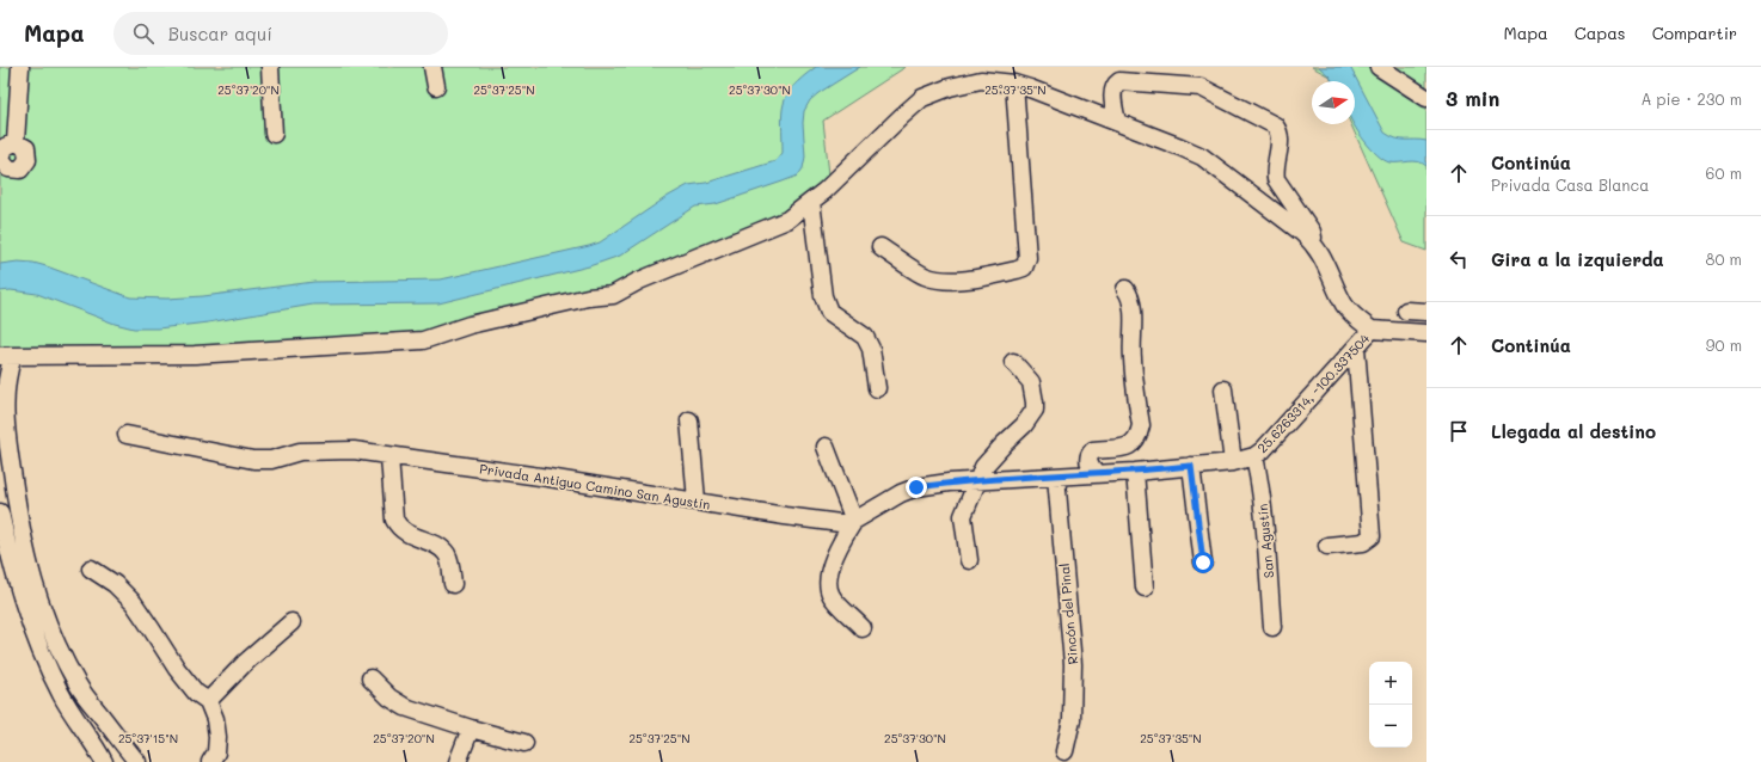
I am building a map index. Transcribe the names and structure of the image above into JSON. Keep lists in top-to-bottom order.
{
  "streets": {
    "street": [
      "25.6263314, -100.337504",
      "Privada Antiguo Camino San Agustín",
      "San Agustín",
      "Rincón del Pinal"
    ]
  },
  "crossings": [
    ["25.6263314, -100.337504", "Privada Antiguo Camino San Agustín"],
    ["25.6263314, -100.337504", "San Agustín"],
    ["25.6263314, -100.337504", "Rincón del Pinal"],
    ["Privada Antiguo Camino San Agustín", "Rincón del Pinal"]
  ],
  "north": "right",
  "page": {
    "header": "Mapa",
    "search": "Buscar aquí",
    "nav": ["Mapa", "Capas", "Compartir"],
    "heading": ["3 min", "A pie · 230 m"],
    "list": [
      ["Continúa", "Privada Casa Blanca", "60 m"],
      ["Gira a la izquierda", "80 m"],
      ["Continúa", "90 m"],
      "Llegada al destino"
    ],
    "map_buttons": ["+", "−"]
  },
  "coordinates": [
    "25°37'20\"N",
    "25°37'25\"N",
    "25°37'30\"N",
    "25°37'35\"N",
    "25°37'15\"N"
  ]
}
